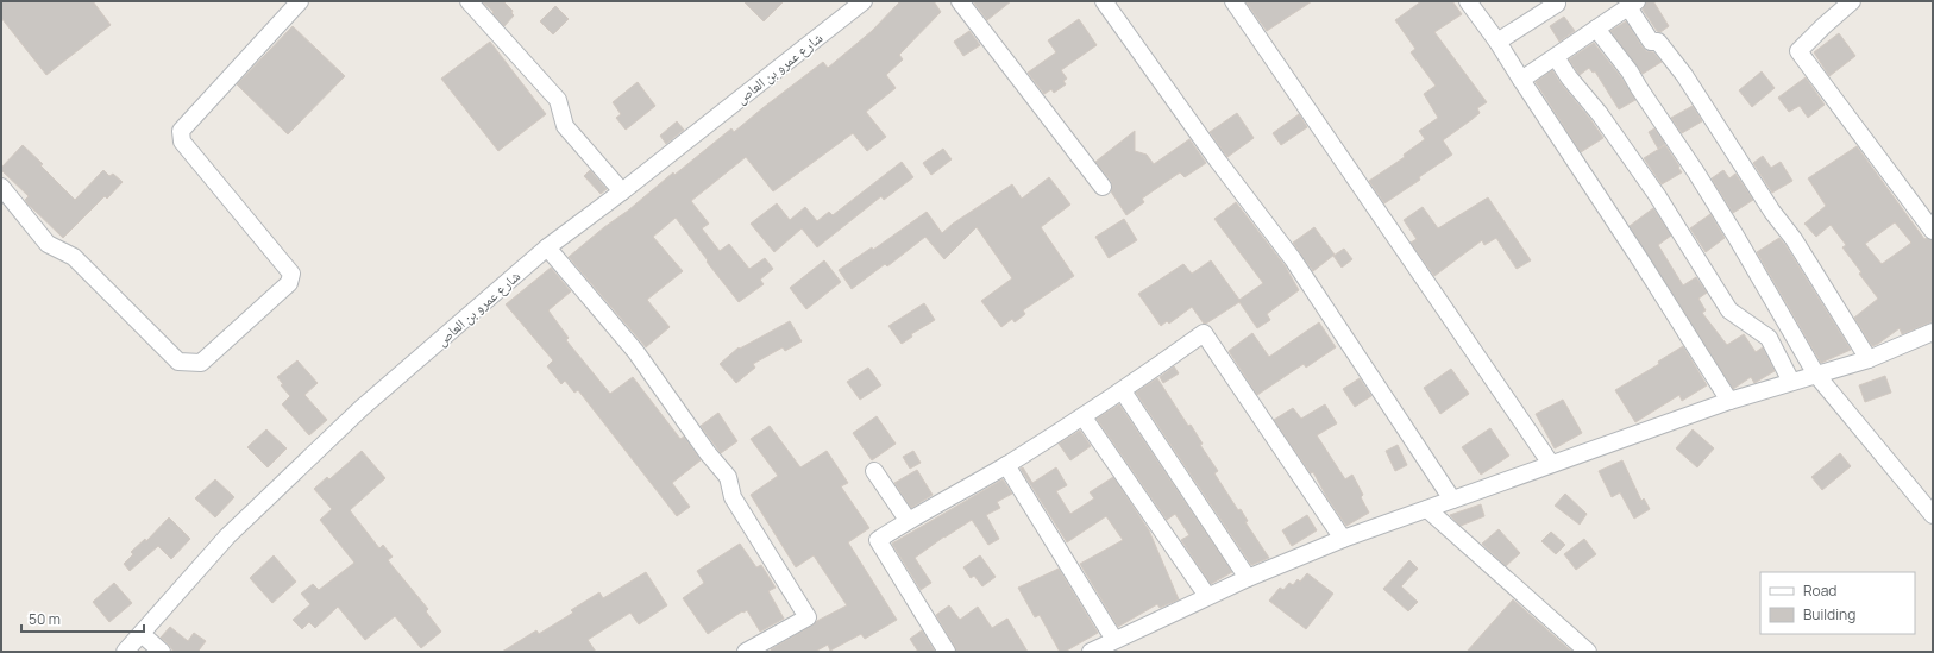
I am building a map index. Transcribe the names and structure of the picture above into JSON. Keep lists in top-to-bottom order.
{
  "streets": {
    "street": ["شارع عمرو بن العاص"]
  },
  "legend": ["Road", "Building"],
  "scale_bar": "50 m"
}
